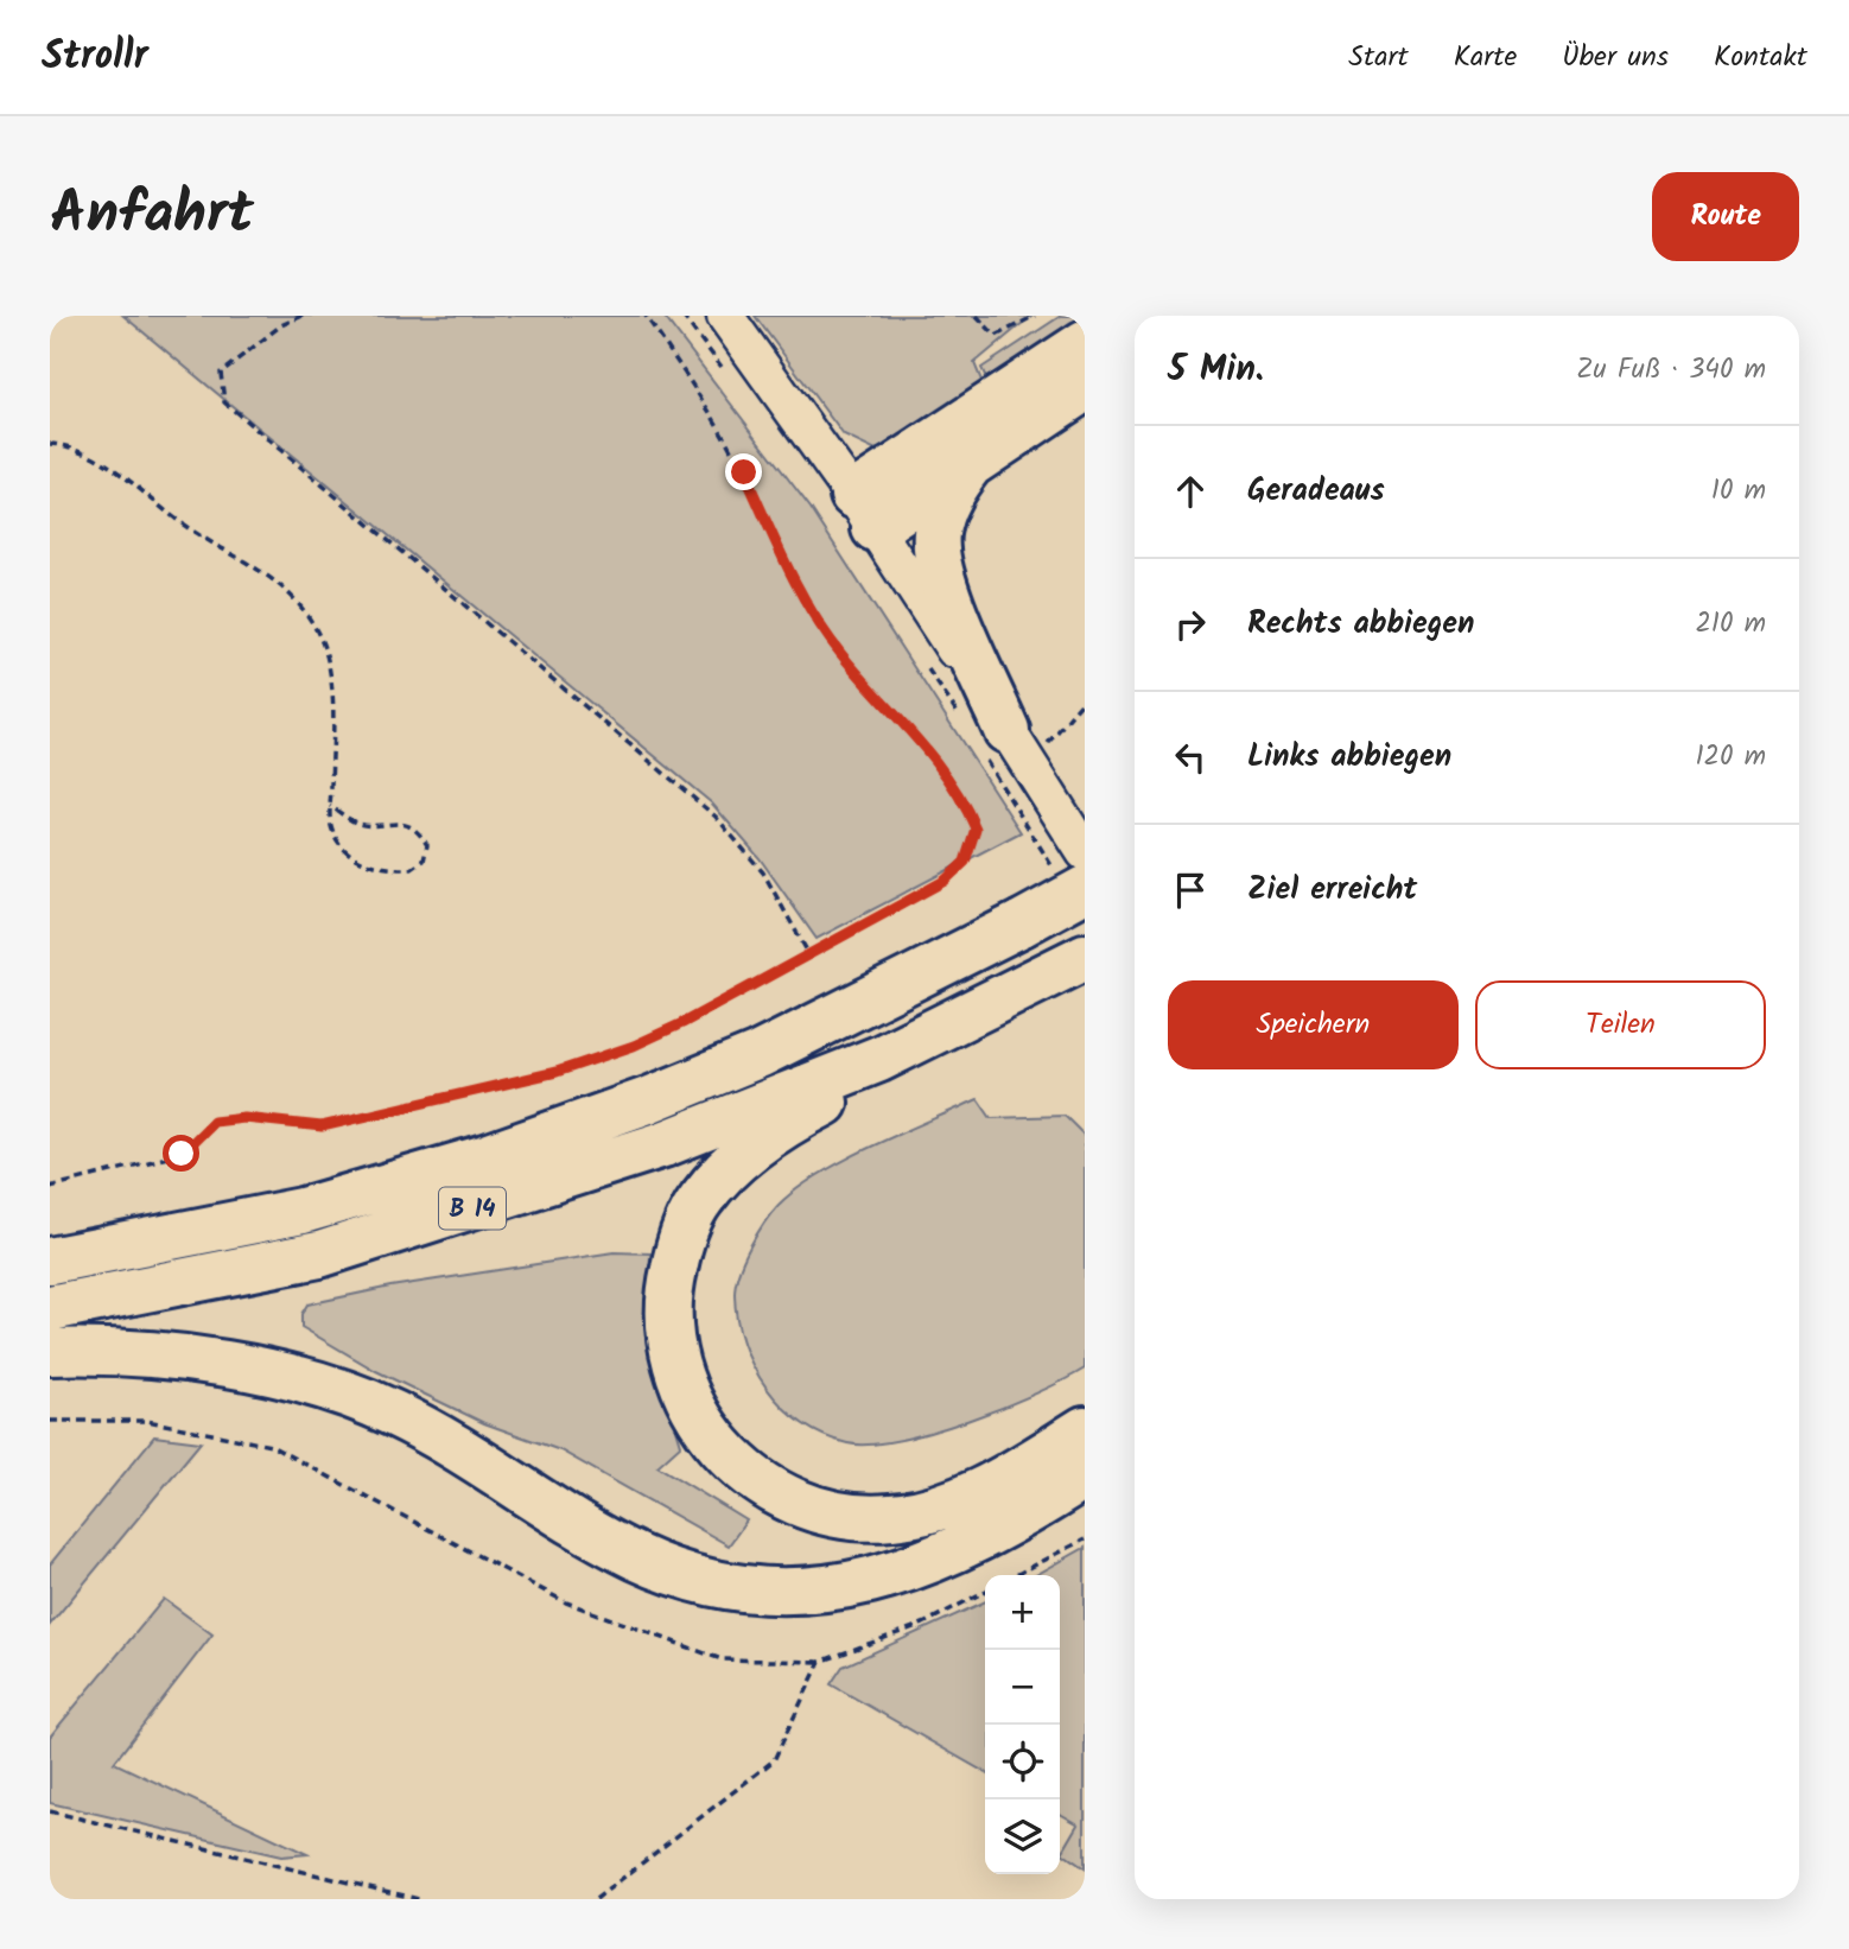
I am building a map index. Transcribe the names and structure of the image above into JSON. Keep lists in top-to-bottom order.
{
  "streets": {
    "highway": ["B 14"]
  },
  "page": {
    "header": "Strollr",
    "nav": [
      "Start",
      "Karte",
      "Über uns",
      "Kontakt"
    ],
    "title": "Anfahrt",
    "buttons": [
      "Route",
      ["Speichern", "Teilen"]
    ],
    "heading": ["5 Min.", "Zu Fuß · 340 m"],
    "list": [
      ["Geradeaus", "10 m"],
      ["Rechts abbiegen", "210 m"],
      ["Links abbiegen", "120 m"],
      "Ziel erreicht"
    ],
    "map_buttons": ["+", "−"]
  }
}
